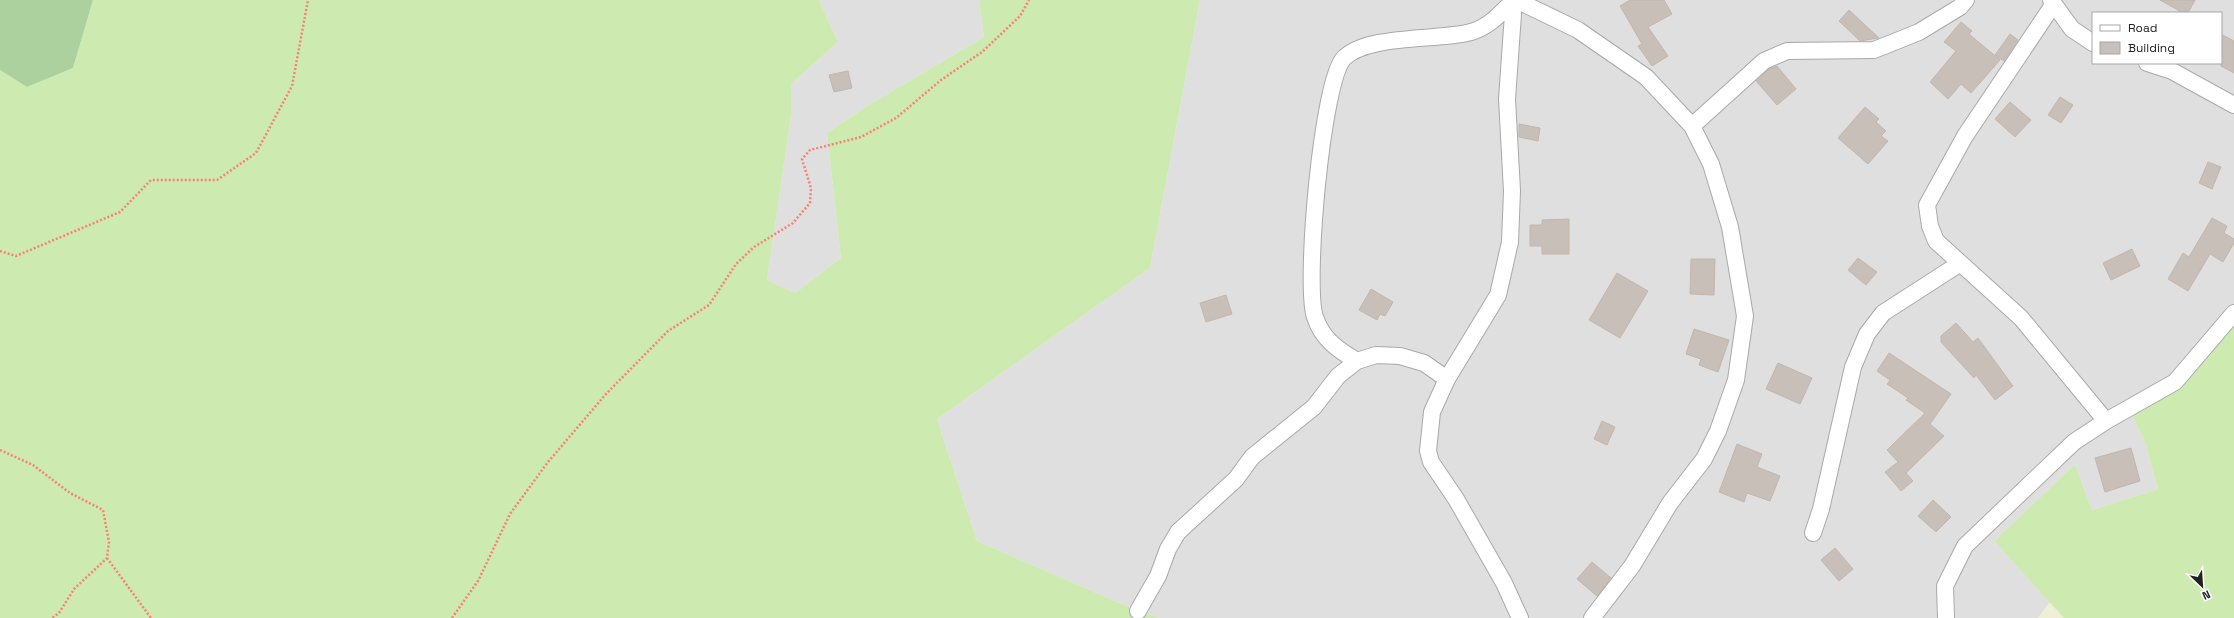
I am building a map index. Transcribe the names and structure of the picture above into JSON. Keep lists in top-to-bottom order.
{
  "legend": ["Road", "Building"],
  "north": "bottom right"
}
